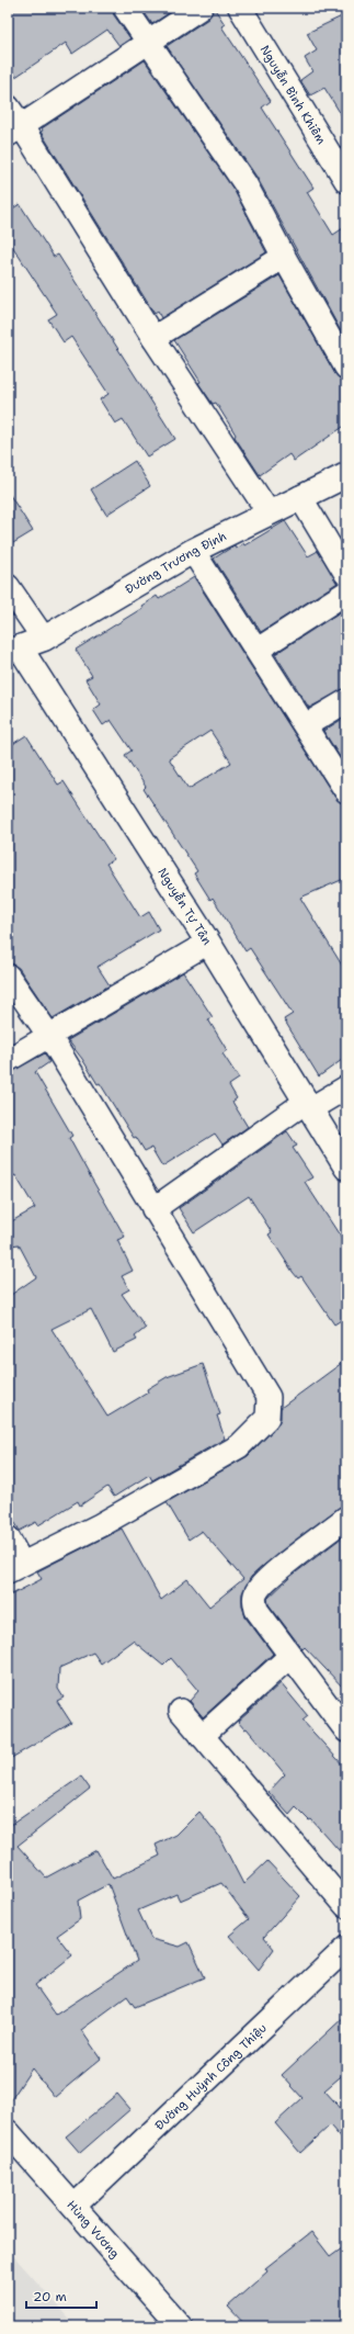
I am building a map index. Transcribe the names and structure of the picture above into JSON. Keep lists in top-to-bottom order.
{
  "streets": {
    "street": [
      "Nguyễn Bình Khiêm",
      "Đường Trương Định",
      "Nguyễn Tự Tân",
      "Đường Huỳnh Công Thiệu",
      "Hùng Vương"
    ]
  },
  "crossings": [
    ["Đường Trương Định", "Nguyễn Tự Tân"],
    ["Đường Huỳnh Công Thiệu", "Hùng Vương"]
  ],
  "scale_bar": "20 m"
}
